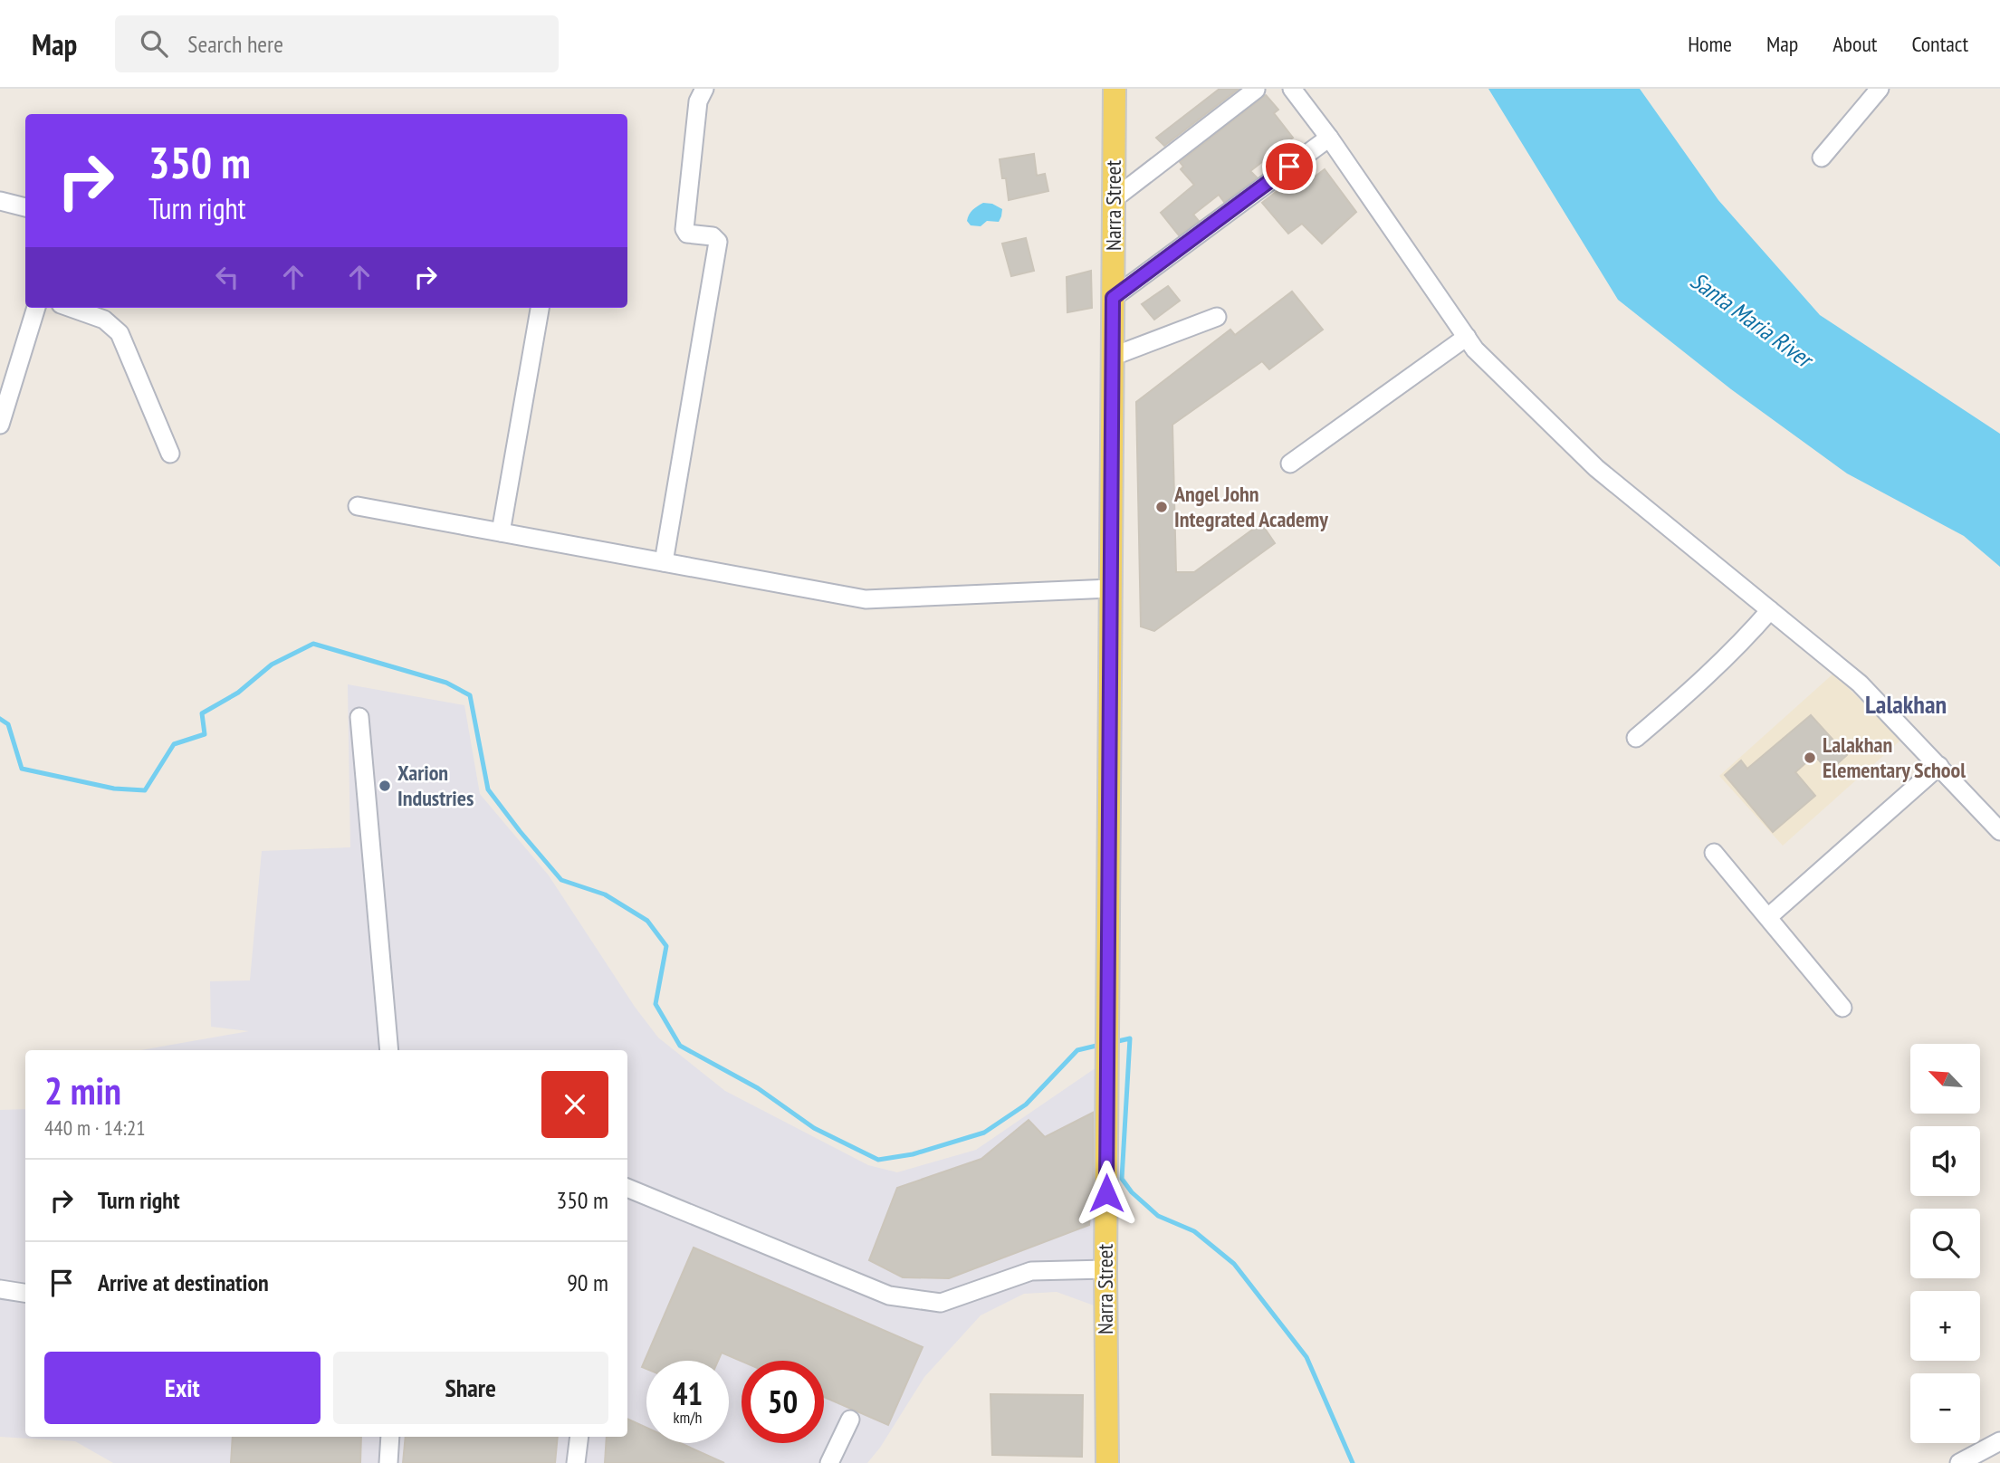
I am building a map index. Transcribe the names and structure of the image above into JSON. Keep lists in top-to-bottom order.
{
  "streets": {
    "main road": ["Narra Street"]
  },
  "districts": ["Lalakhan"],
  "water": ["Santa Maria River"],
  "places": ["Angel John Integrated Academy", "Lalakhan Elementary School", "Xarion Industries"],
  "north": "top left",
  "page": {
    "header": "Map",
    "search": "Search here",
    "nav": [
      "Home",
      "Map",
      "About",
      "Contact"
    ],
    "turn": ["350 m", "Turn right"],
    "map_buttons": ["+", "−"],
    "heading": ["2 min", "440 m · 14:21"],
    "list": [
      {
        "name": "Turn right",
        "value": "350 m"
      },
      {
        "name": "Arrive at destination",
        "value": "90 m"
      }
    ],
    "buttons": ["Exit", "Share"],
    "speed": "41 km/h",
    "limit": "50"
  }
}
